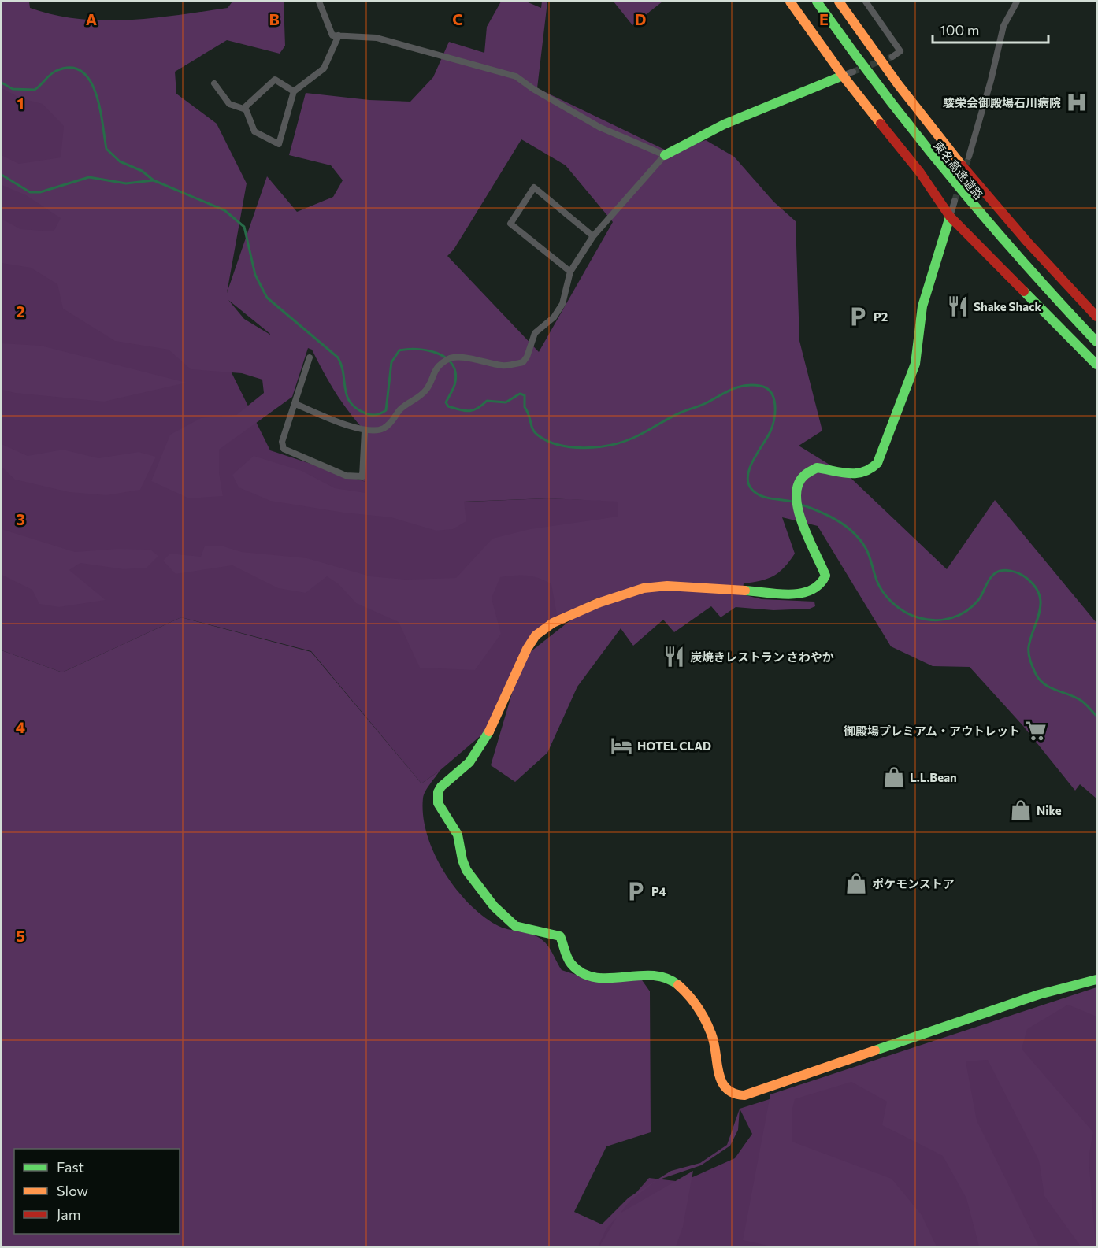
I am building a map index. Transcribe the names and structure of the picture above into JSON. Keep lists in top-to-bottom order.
{
  "streets": {
    "main road": ["東名高速道路"]
  },
  "places": {
    "hospital": ["駿栄会御殿場石川病院"],
    "restaurant": ["Shake Shack", "炭焼きレストラン さわやか"],
    "parking": ["P2", "P4"],
    "supermarket": ["御殿場プレミアム・アウトレット"],
    "hotel": ["HOTEL CLAD"],
    "shop": ["L.L.Bean", "Nike", "ポケモンストア"]
  },
  "legend": ["Fast", "Slow", "Jam"],
  "scale_bar": "100 m",
  "grid": {
    "columns": [
      "A",
      "B",
      "C",
      "D",
      "E"
    ],
    "rows": [
      "1",
      "2",
      "3",
      "4",
      "5"
    ]
  }
}
